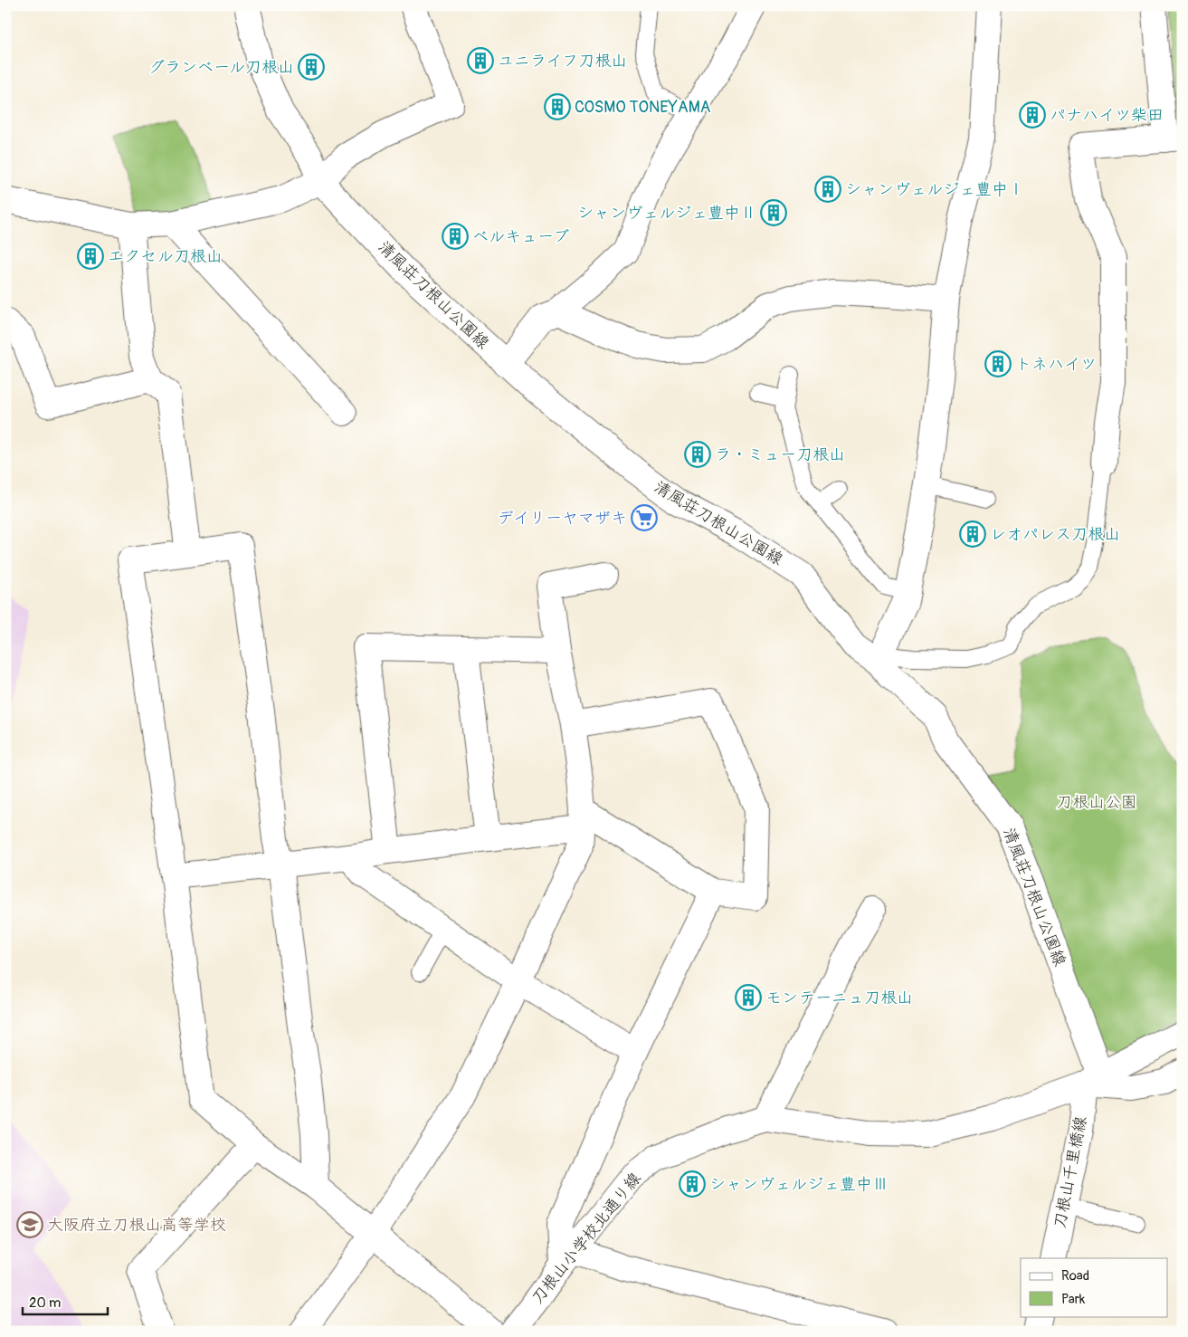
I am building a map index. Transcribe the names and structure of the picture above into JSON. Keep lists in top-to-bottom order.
{
  "streets": {
    "street": ["清風荘刀根山公園線", "刀根山千里橋線", "刀根山小学校北通り線"]
  },
  "crossings": [
    ["清風荘刀根山公園線", "刀根山千里橋線"],
    ["清風荘刀根山公園線", "刀根山小学校北通り線"],
    ["刀根山千里橋線", "刀根山小学校北通り線"]
  ],
  "parks": ["刀根山公園"],
  "places": {
    "building": [
      "ユニライフ刀根山",
      "グランベール刀根山",
      "COSMO TONEYAMA",
      "パナハイツ柴田",
      "シャンヴェルジェ豊中Ⅰ",
      "シャンヴェルジェ豊中Ⅱ",
      "ベルキューブ",
      "エクセル刀根山",
      "トネハイツ",
      "ラ・ミュー刀根山",
      "レオパレス刀根山",
      "モンテーニュ刀根山",
      "シャンヴェルジェ豊中Ⅲ"
    ],
    "supermarket": ["デイリーヤマザキ"],
    "school or university": ["大阪府立刀根山高等学校"]
  },
  "legend": ["Road", "Park"],
  "scale_bar": "20 m"
}
